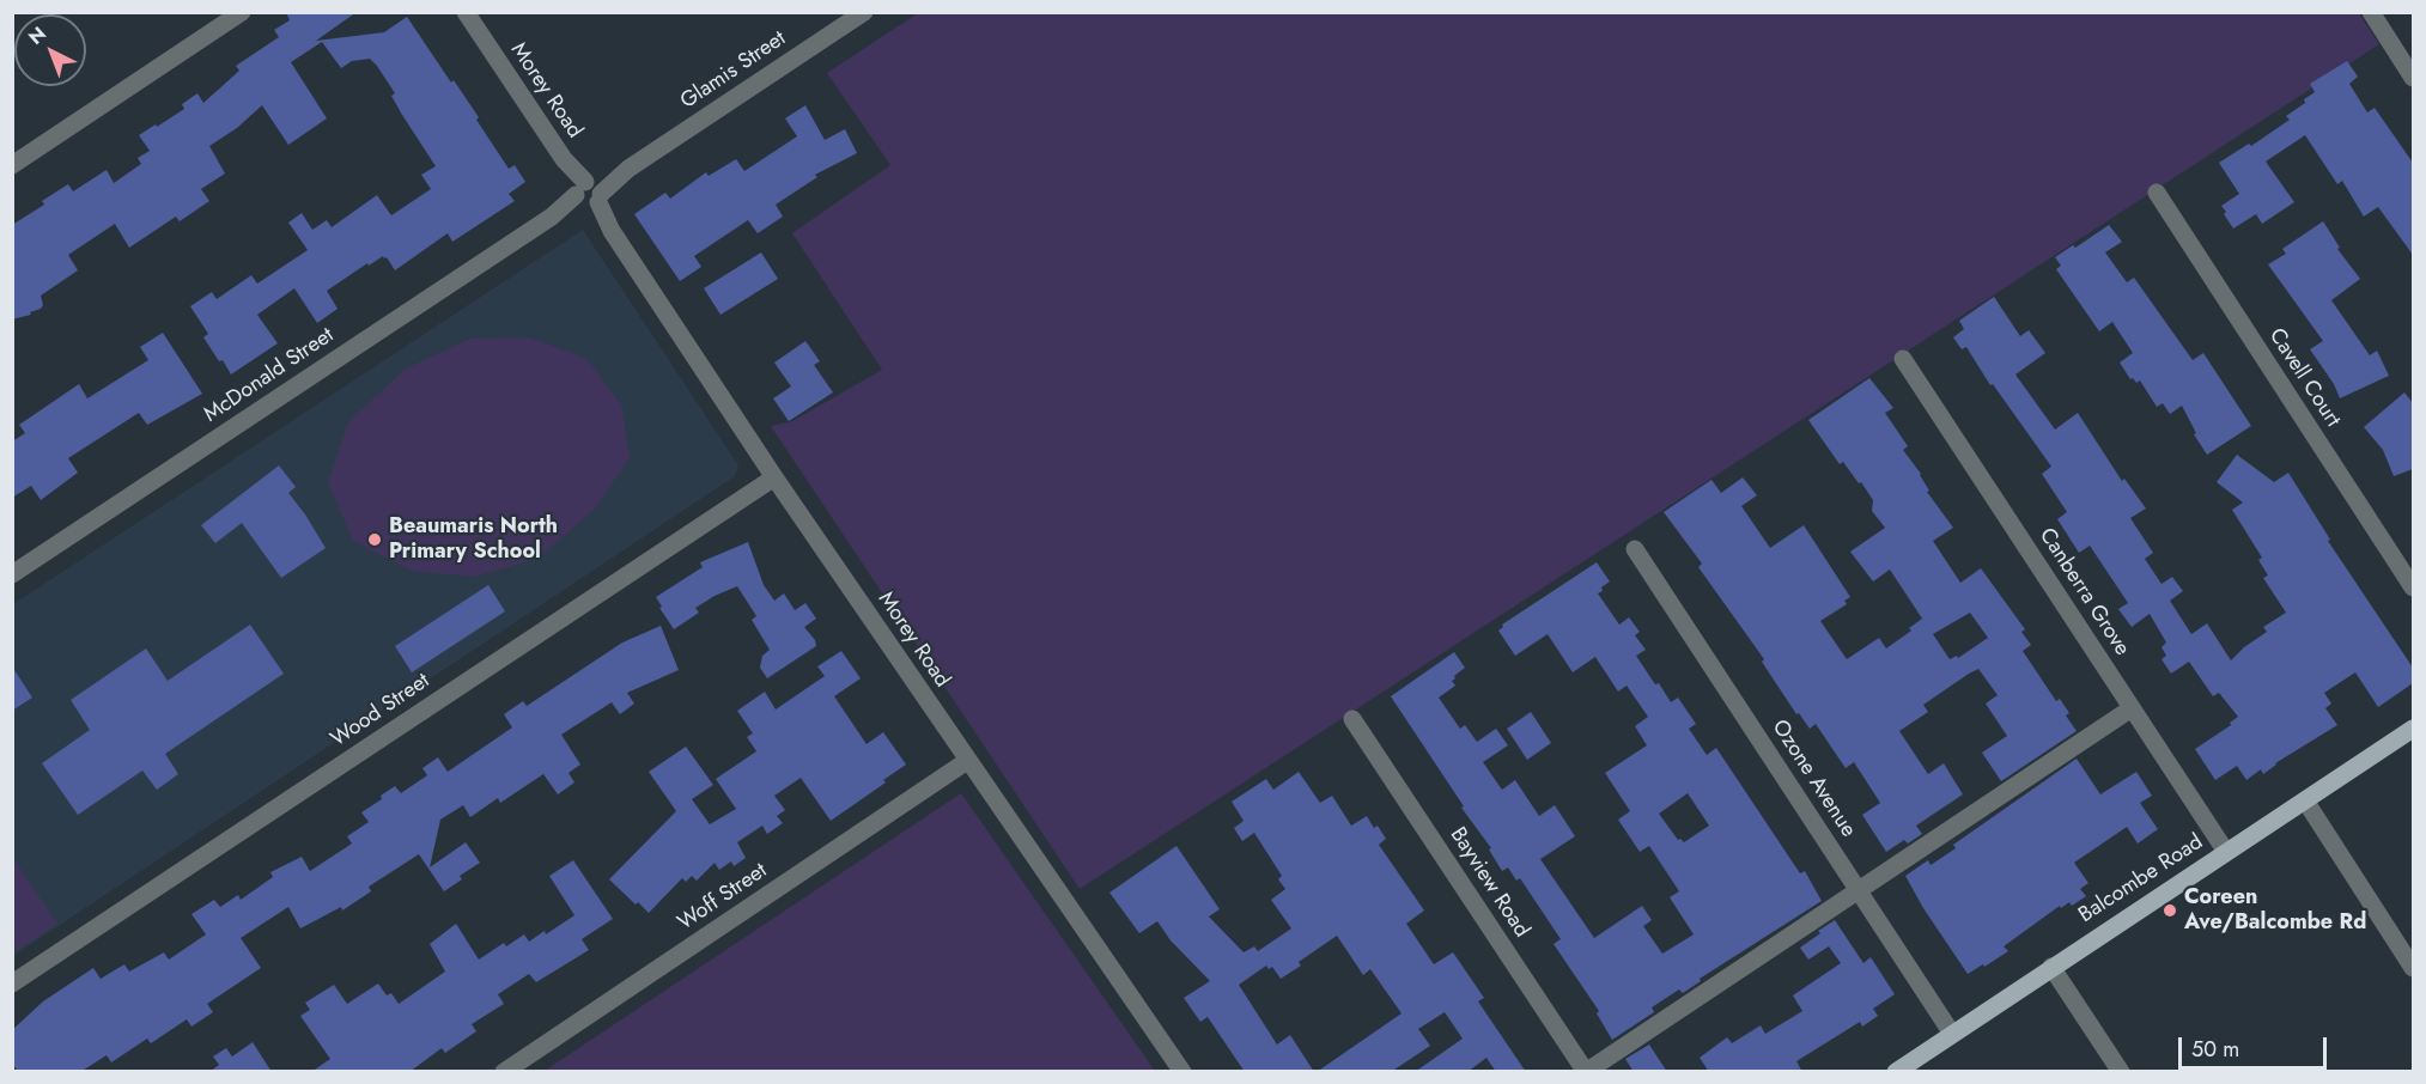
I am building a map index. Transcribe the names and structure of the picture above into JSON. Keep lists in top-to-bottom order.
{
  "streets": {
    "main road": ["Balcombe Road"],
    "street": [
      "Glamis Street",
      "Morey Road",
      "McDonald Street",
      "Cavell Court",
      "Canberra Grove",
      "Wood Street",
      "Ozone Avenue",
      "Bayview Road",
      "Woff Street"
    ]
  },
  "crossings": [
    ["Glamis Street", "Morey Road"],
    ["Glamis Street", "McDonald Street"],
    ["Morey Road", "McDonald Street"],
    ["Morey Road", "Wood Street"],
    ["Morey Road", "Woff Street"],
    ["Canberra Grove", "Balcombe Road"],
    ["Ozone Avenue", "Balcombe Road"]
  ],
  "places": ["Beaumaris North Primary School", "Coreen Ave/Balcombe Rd"],
  "scale_bar": "50 m",
  "north": "top left"
}
